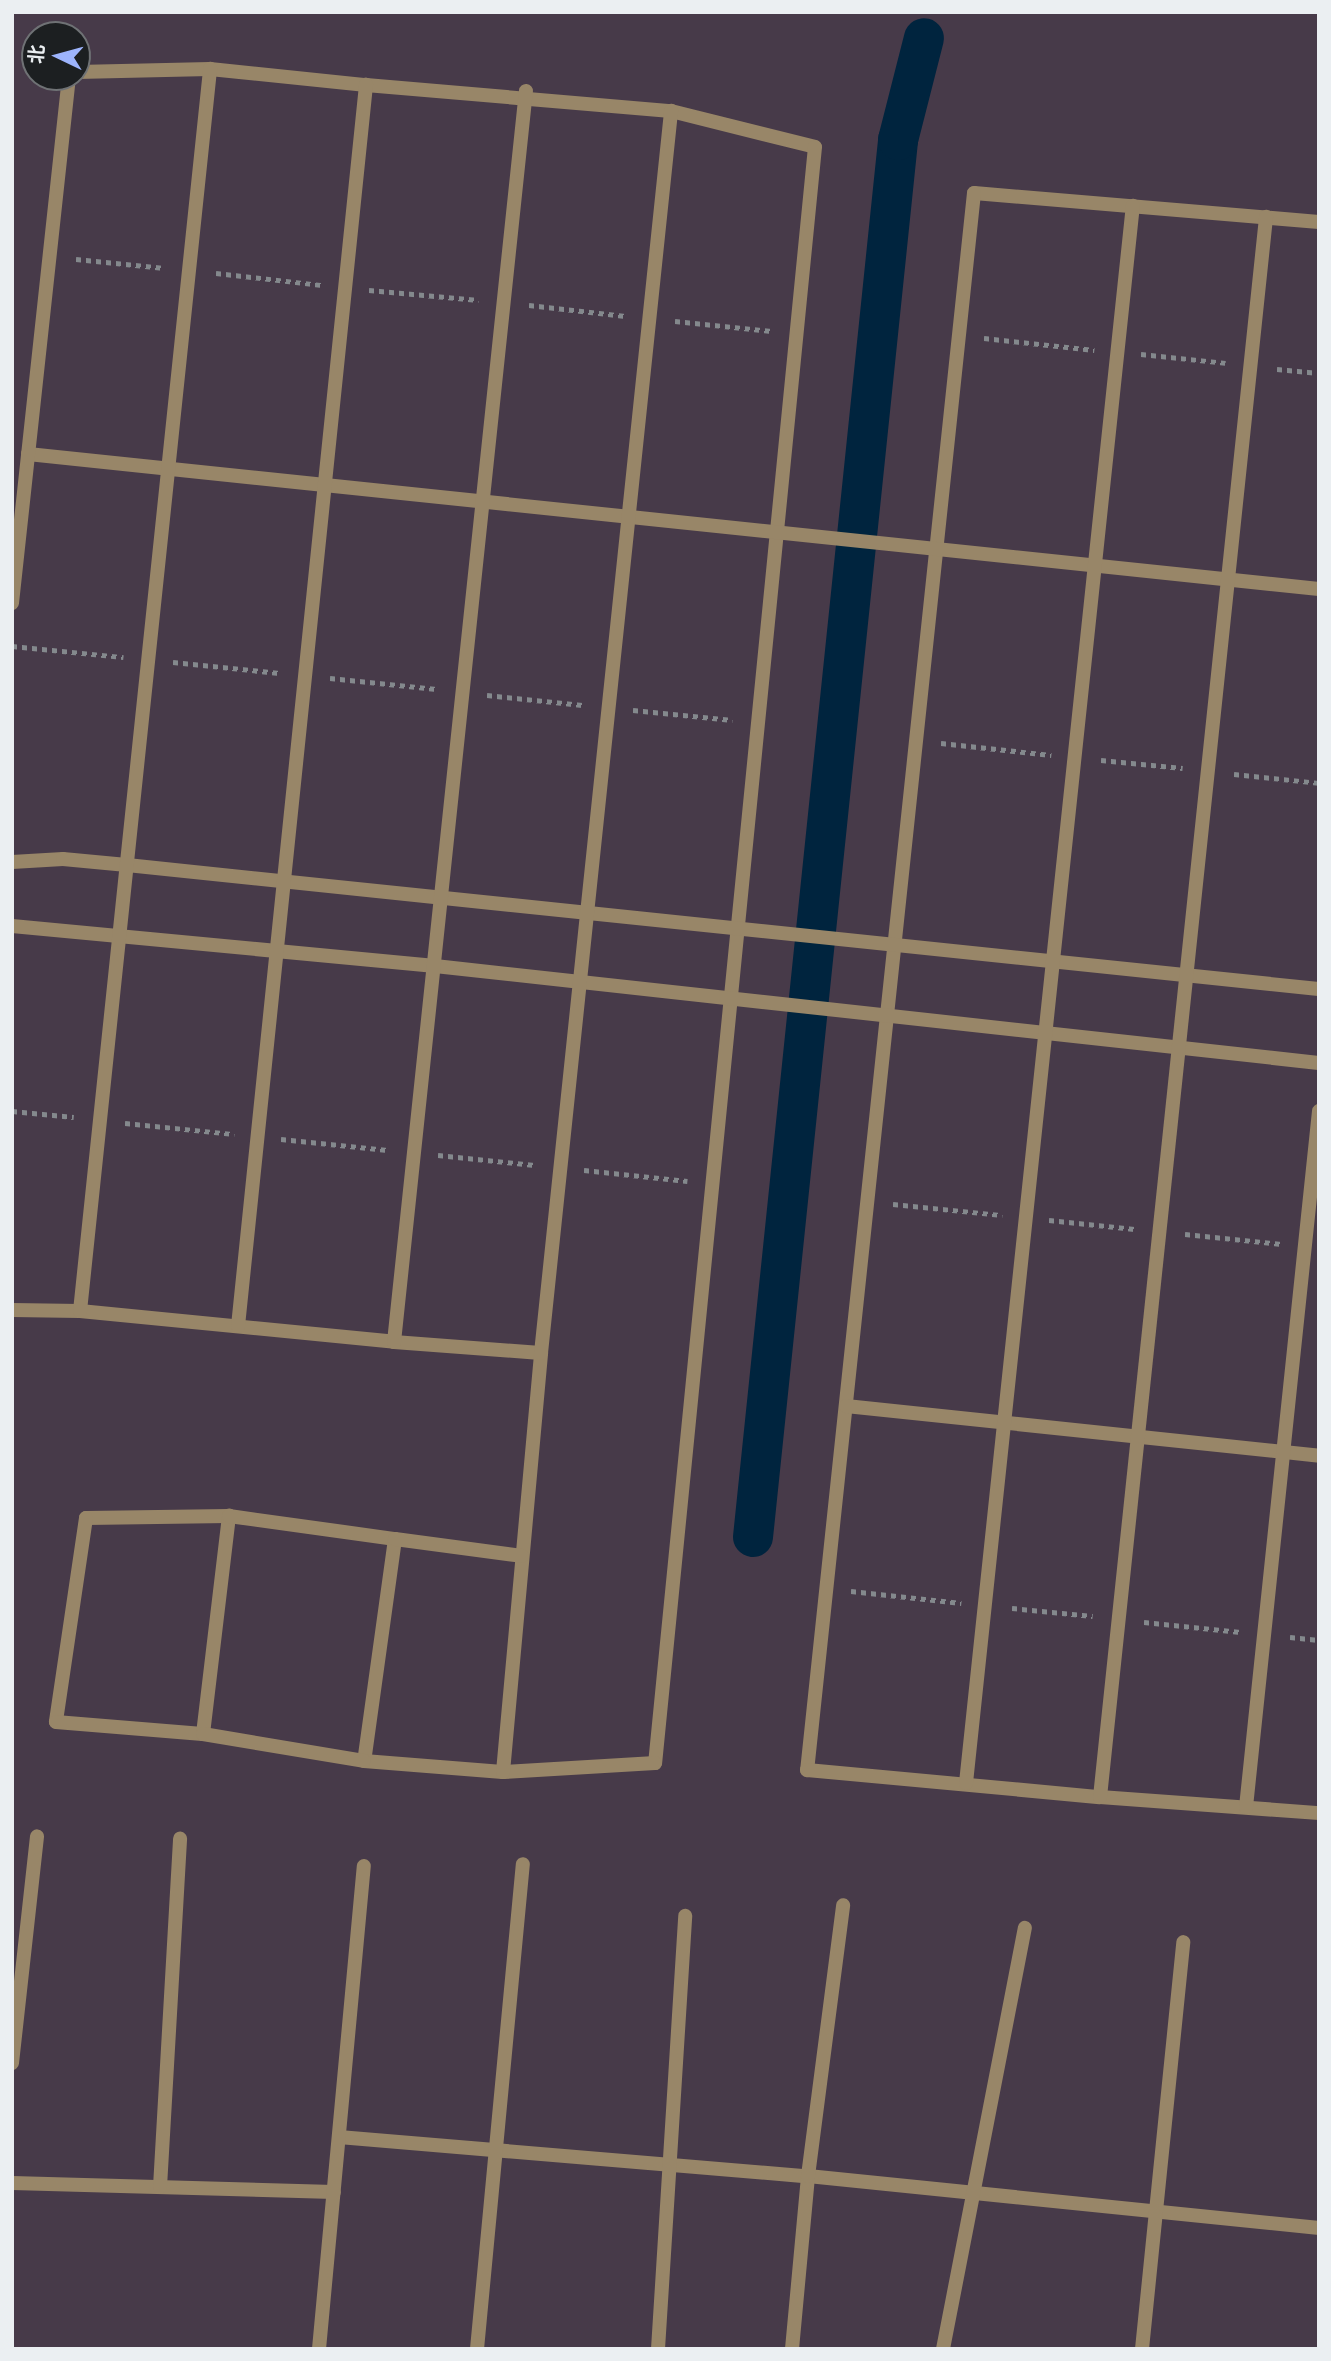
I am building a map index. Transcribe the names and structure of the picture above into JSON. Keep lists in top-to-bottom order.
{
  "north": "left"
}
